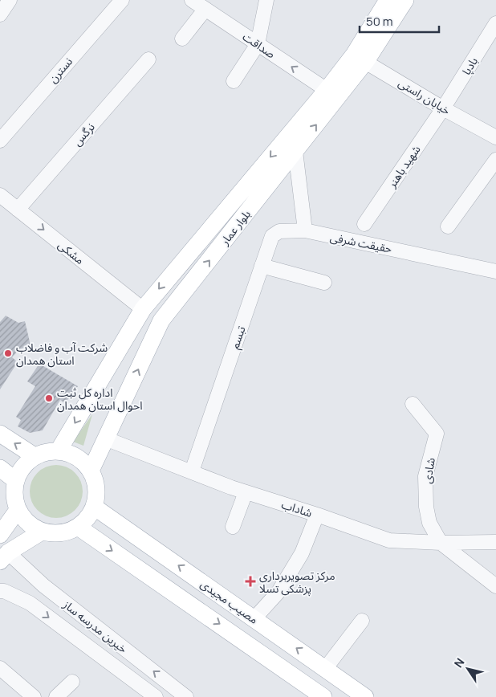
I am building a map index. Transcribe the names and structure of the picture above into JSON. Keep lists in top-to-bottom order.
{
  "streets": {
    "main road": ["بلوار عمار", "مصیب مجیدی"],
    "street": [
      "صداقت",
      "بادپا",
      "نسترن",
      "خیابان راستی",
      "نرگس",
      "شهید باهنر",
      "حقیقت شرفی",
      "مشکی",
      "تبسم",
      "شادی",
      "شاداب",
      "خیرین مدرسه ساز"
    ]
  },
  "crossings": [
    ["صداقت", "بلوار عمار"],
    ["بادپا", "خیابان راستی"],
    ["بادپا", "شهید باهنر"],
    ["خیابان راستی", "شهید باهنر"],
    ["خیابان راستی", "بلوار عمار"],
    ["نرگس", "مشکی"],
    ["بلوار عمار", "مشکی"],
    ["بلوار عمار", "شاداب"],
    ["بلوار عمار", "مصیب مجیدی"],
    ["حقیقت شرفی", "تبسم"],
    ["تبسم", "شاداب"],
    ["شادی", "شاداب"]
  ],
  "one_way": ["صداقت", "مشکی"],
  "places": {
    "other": ["شرکت آب و فاضلاب استان همدان", "اداره کل ثبت احوال استان همدان"],
    "health": ["مرکز تصویربرداری پزشکی تسلا"]
  },
  "scale_bar": "50 m",
  "north": "top left"
}
